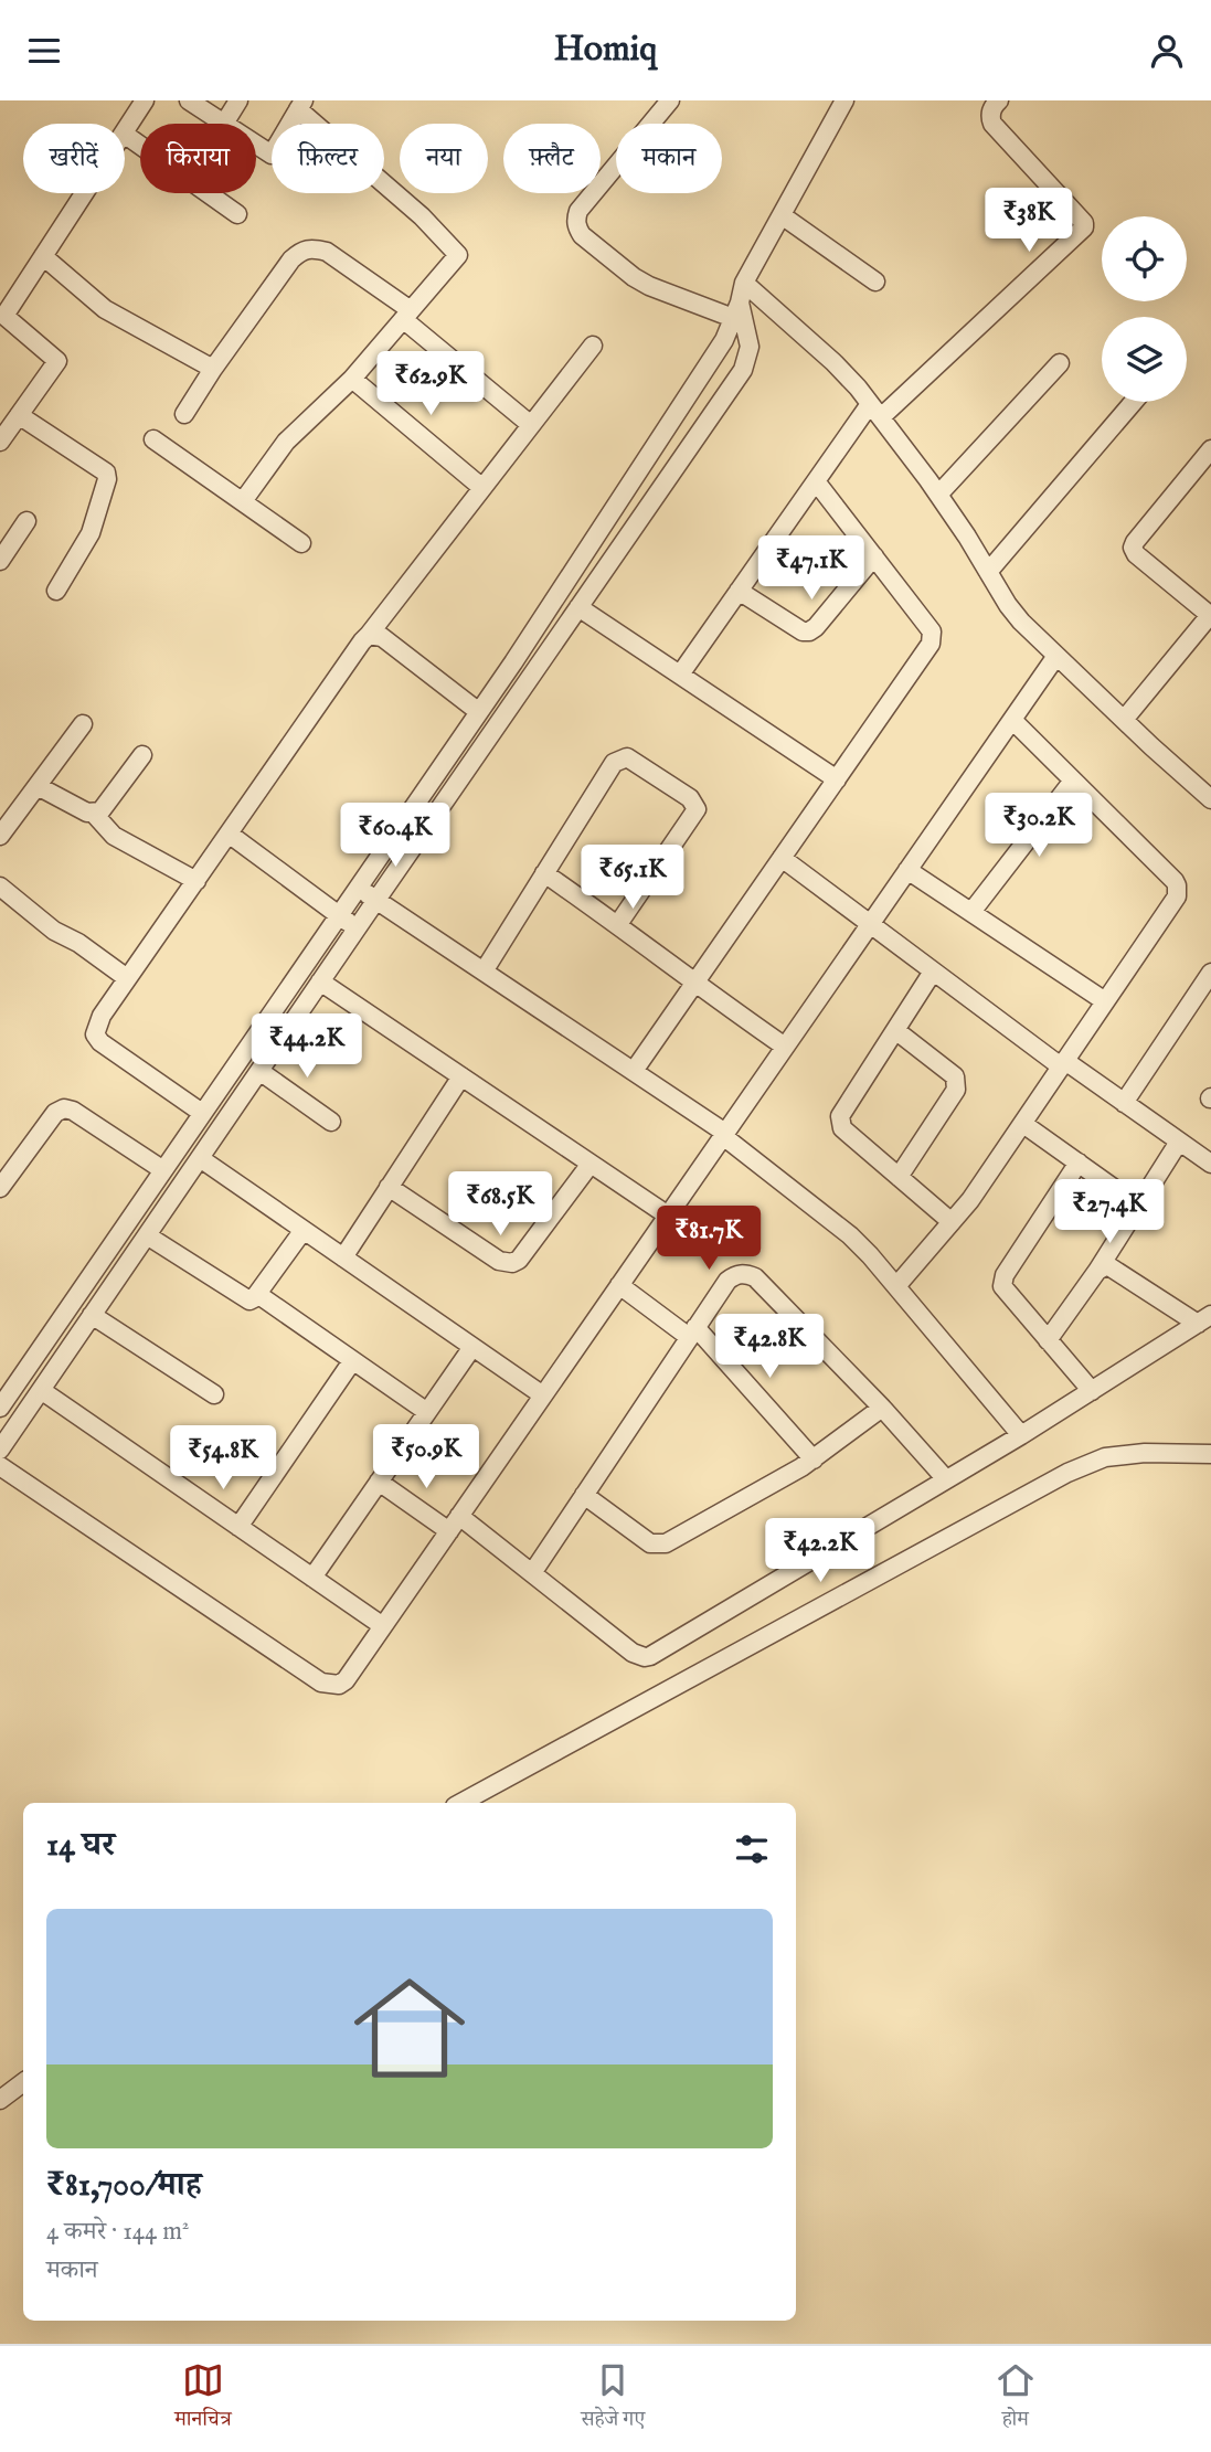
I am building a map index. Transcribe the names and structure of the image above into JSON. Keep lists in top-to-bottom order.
{
  "page": {
    "header": "Homiq",
    "chip": [
      "खरीदें",
      "किराया",
      "फ़िल्टर",
      "नया",
      "फ़्लैट",
      "मकान"
    ],
    "price": [
      "₹38K",
      "₹62.9K",
      "₹47.1K",
      "₹30.2K",
      "₹60.4K",
      "₹65.1K",
      "₹44.2K",
      "₹68.5K",
      "₹27.4K",
      "₹81.7K",
      "₹42.8K",
      "₹50.9K",
      "₹54.8K",
      "₹42.2K"
    ],
    "heading": "14 घर",
    "list": [
      {
        "name": "₹81,700/माह",
        "note": "4 कमरे · 144 m² · मकान"
      }
    ],
    "tabs": ["मानचित्र", "सहेजे गए", "होम"]
  }
}
